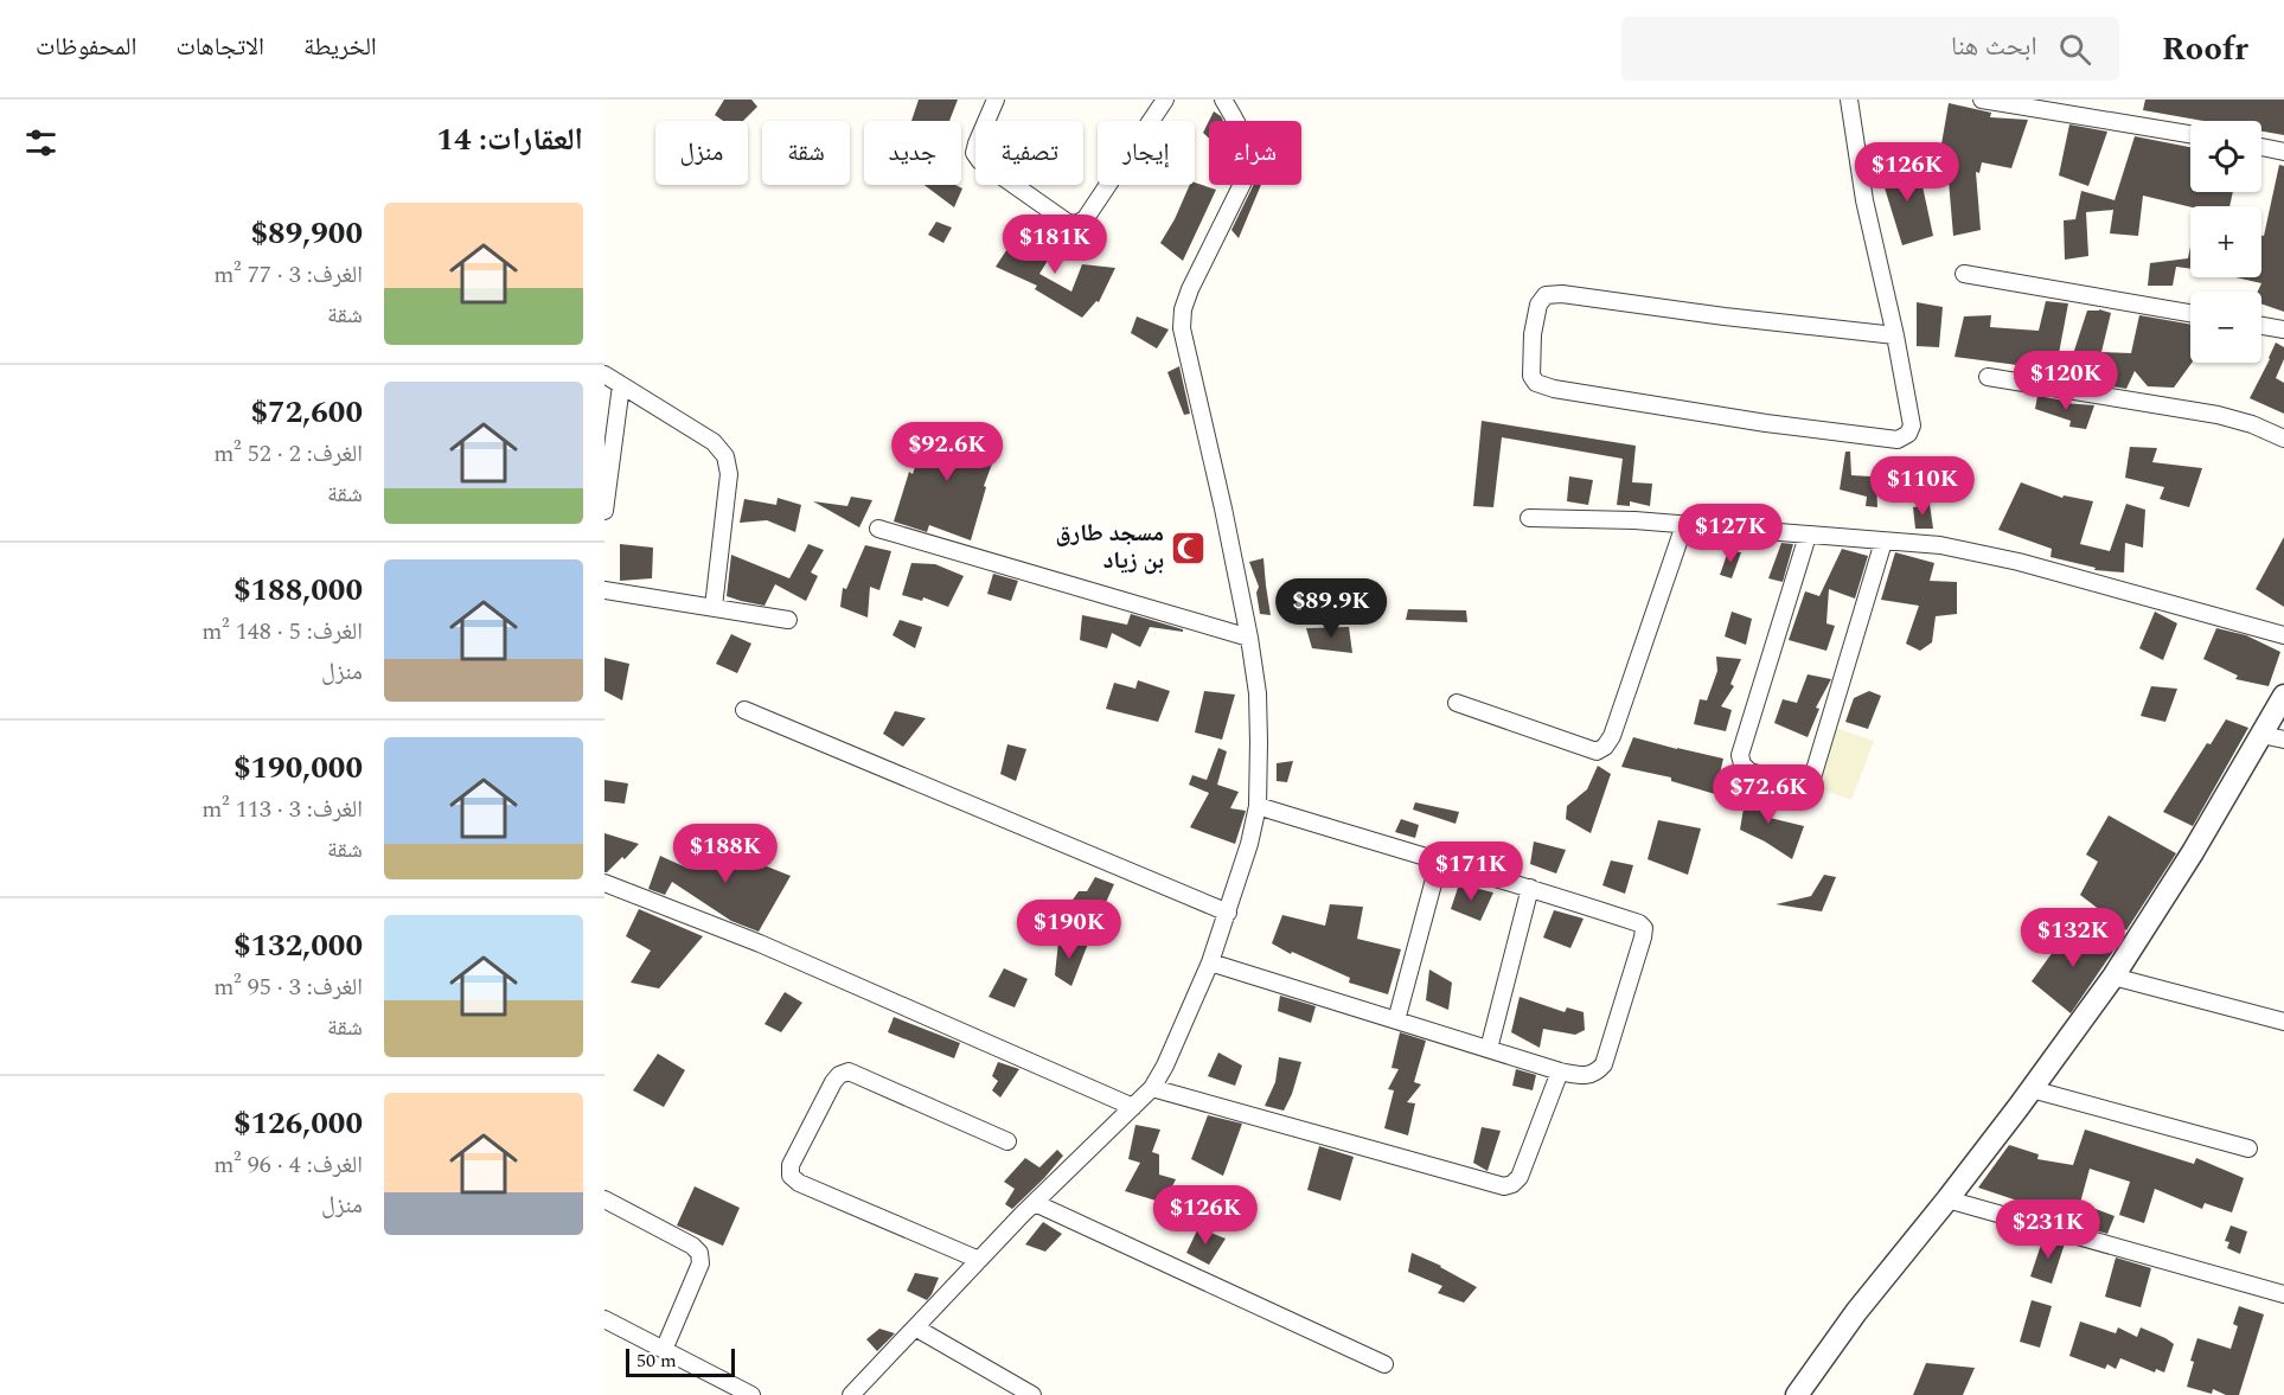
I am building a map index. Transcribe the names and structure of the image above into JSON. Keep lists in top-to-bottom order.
{
  "places": {
    "mosque": ["مسجد طارق بن زياد"]
  },
  "scale_bar": "50 m",
  "page": {
    "header": "Roofr",
    "search": "ابحث هنا",
    "nav": ["الخريطة", "الاتجاهات", "المحفوظات"],
    "heading": "العقارات: 14",
    "map_buttons": ["+", "−"],
    "chip": [
      "شراء",
      "إيجار",
      "تصفية",
      "جديد",
      "شقة",
      "منزل"
    ],
    "price": [
      "$126K",
      "$181K",
      "$120K",
      "$92.6K",
      "$110K",
      "$127K",
      "$89.9K",
      "$72.6K",
      "$188K",
      "$171K",
      "$190K",
      "$132K",
      "$126K",
      "$231K"
    ],
    "list": [
      {
        "name": "$89,900",
        "note": "الغرف: 3 · 77 m² · شقة"
      },
      {
        "name": "$72,600",
        "note": "الغرف: 2 · 52 m² · شقة"
      },
      {
        "name": "$188,000",
        "note": "الغرف: 5 · 148 m² · منزل"
      },
      {
        "name": "$190,000",
        "note": "الغرف: 3 · 113 m² · شقة"
      },
      {
        "name": "$132,000",
        "note": "الغرف: 3 · 95 m² · شقة"
      },
      {
        "name": "$126,000",
        "note": "الغرف: 4 · 96 m² · منزل"
      }
    ],
    "scale": "50 m"
  }
}
